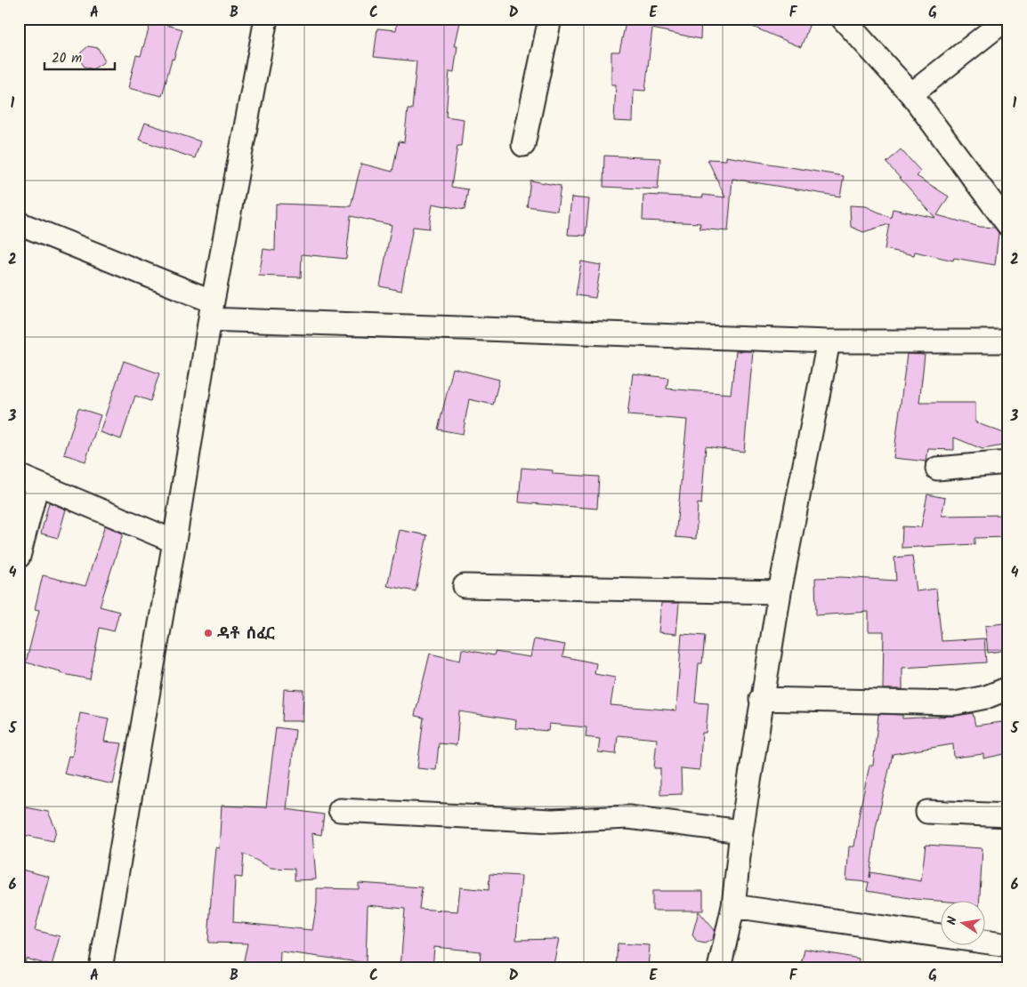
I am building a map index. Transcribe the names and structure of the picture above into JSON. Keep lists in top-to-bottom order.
{
  "places": ["ዳቶ ሰፈር"],
  "scale_bar": "20 m",
  "north": "left",
  "grid": {
    "columns": [
      "A",
      "B",
      "C",
      "D",
      "E",
      "F",
      "G"
    ],
    "rows": [
      "1",
      "2",
      "3",
      "4",
      "5",
      "6"
    ]
  }
}
